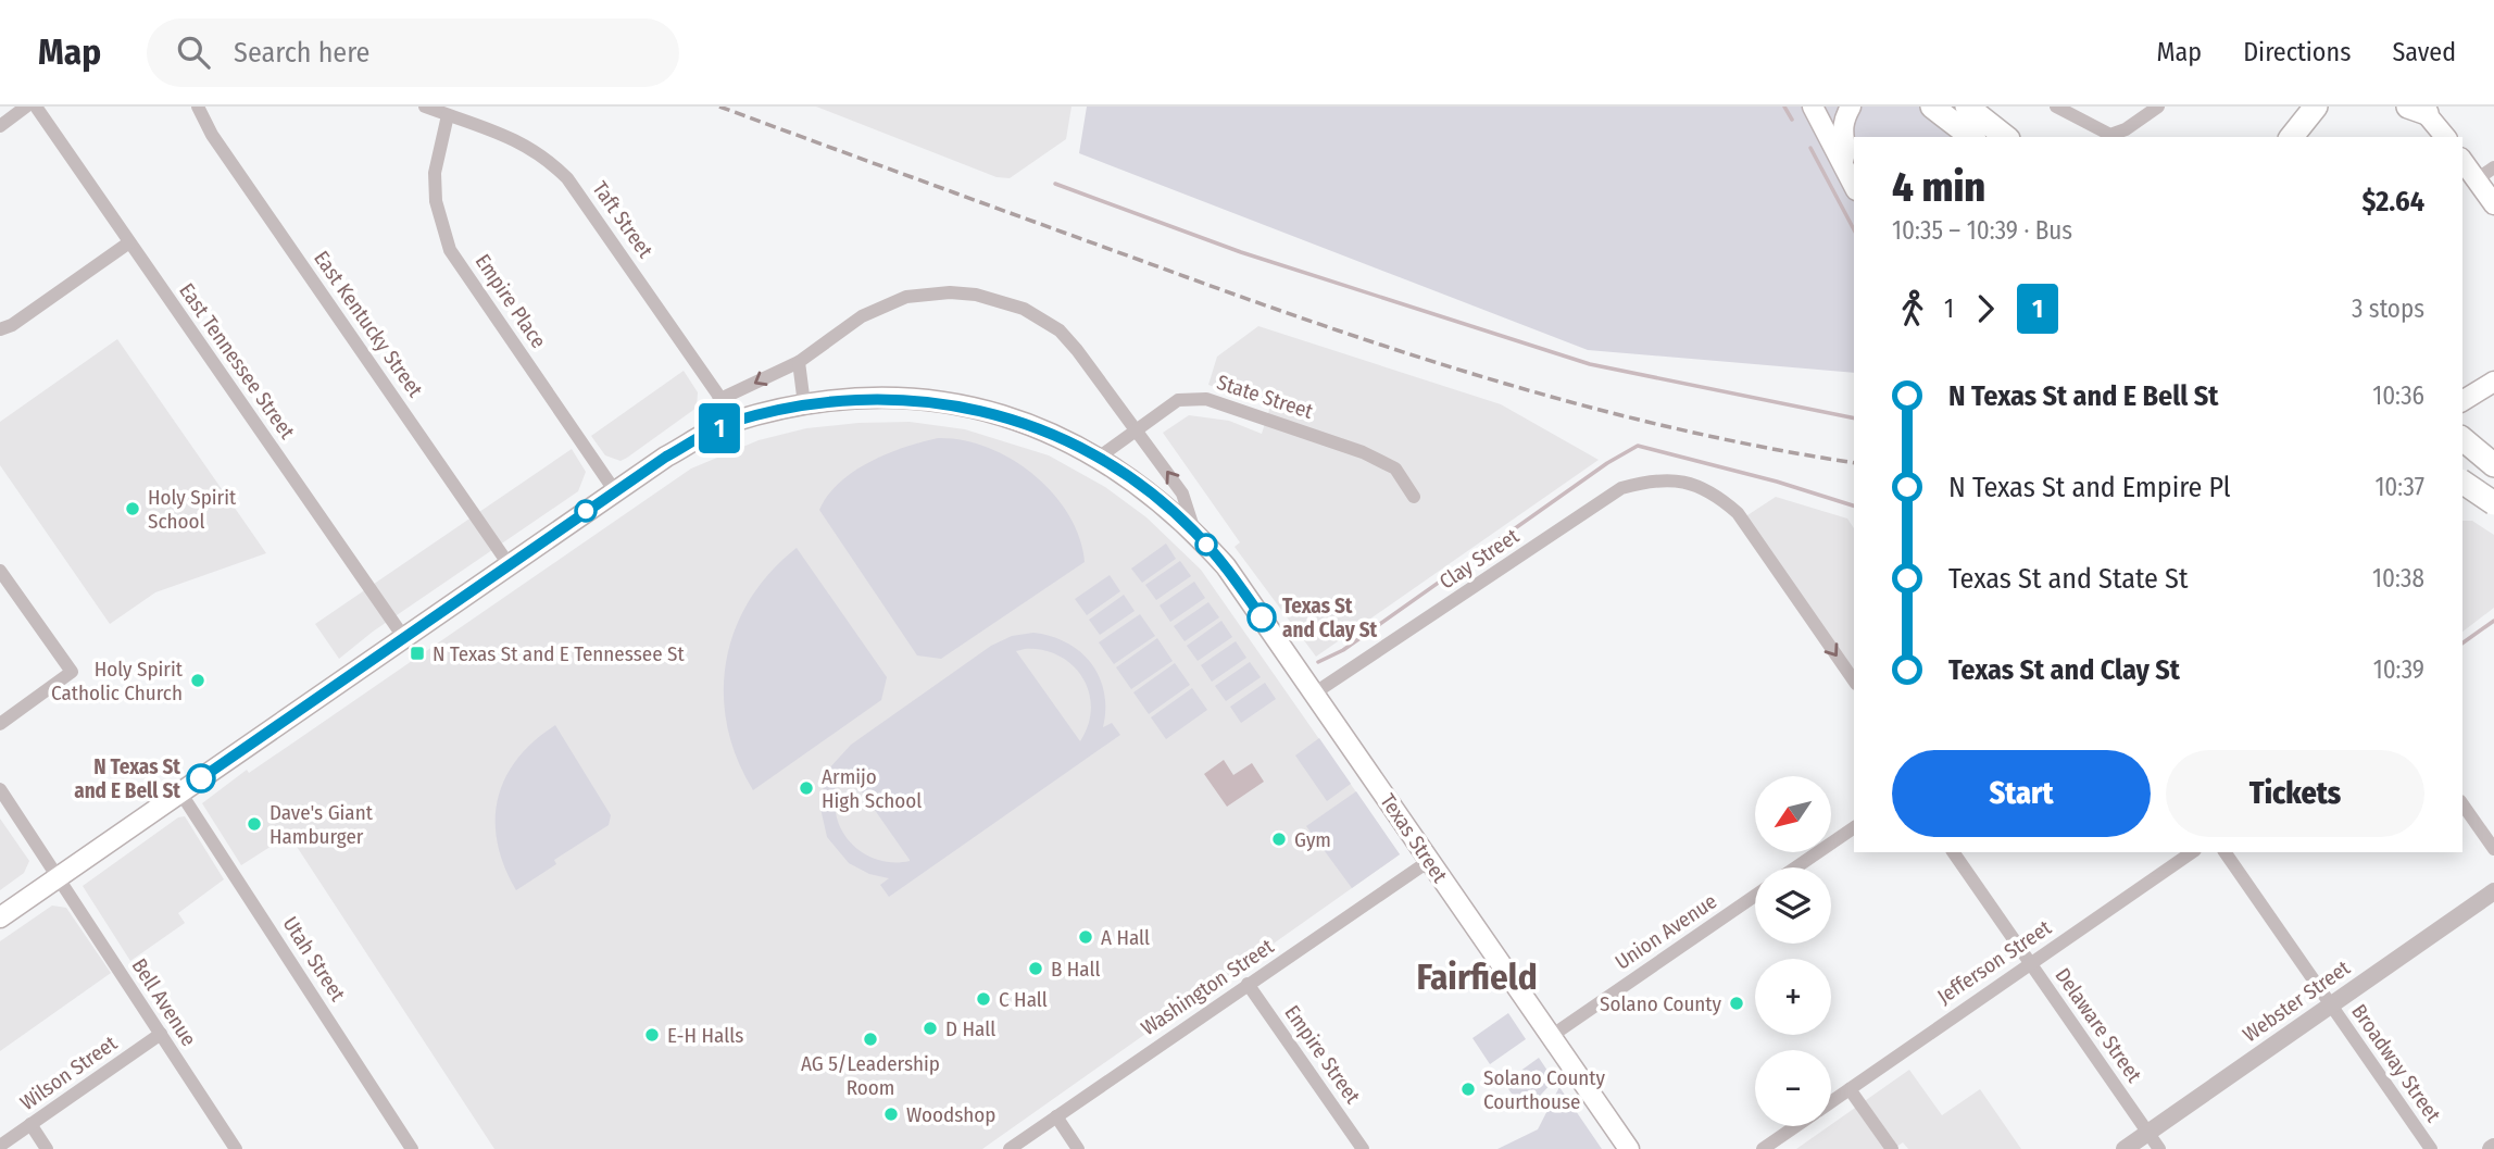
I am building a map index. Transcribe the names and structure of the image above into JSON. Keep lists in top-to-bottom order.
{
  "streets": {
    "main road": ["Texas Street"],
    "street": [
      "Taft Street",
      "Empire Place",
      "East Kentucky Street",
      "East Tennessee Street",
      "State Street",
      "Clay Street",
      "Union Avenue",
      "Utah Street",
      "Jefferson Street",
      "Washington Street",
      "Webster Street",
      "Bell Avenue",
      "Delaware Street",
      "Empire Street",
      "Broadway Street",
      "Wilson Street"
    ]
  },
  "crossings": [
    ["Taft Street", "Empire Place"],
    ["Taft Street", "Texas Street"],
    ["Empire Place", "Texas Street"],
    ["East Kentucky Street", "Texas Street"],
    ["East Tennessee Street", "Texas Street"],
    ["State Street", "Texas Street"],
    ["Clay Street", "Texas Street"],
    ["Texas Street", "Union Avenue"],
    ["Texas Street", "Utah Street"],
    ["Texas Street", "Washington Street"],
    ["Texas Street", "Bell Avenue"],
    ["Jefferson Street", "Delaware Street"],
    ["Washington Street", "Empire Street"],
    ["Webster Street", "Delaware Street"],
    ["Webster Street", "Broadway Street"],
    ["Bell Avenue", "Wilson Street"]
  ],
  "districts": ["Fairfield"],
  "places": {
    "other": [
      "Holy Spirit School",
      "Texas St and Clay St",
      "Holy Spirit Catholic Church",
      "N Texas St and E Bell St",
      "Armijo High School",
      "Dave's Giant Hamburger",
      "Gym",
      "A Hall",
      "B Hall",
      "C Hall",
      "Solano County",
      "D Hall",
      "E-H Halls",
      "AG 5/Leadership Room",
      "Solano County Courthouse",
      "Woodshop"
    ],
    "transit": ["N Texas St and E Tennessee St"]
  },
  "lines": ["bus line 1"],
  "north": "bottom left",
  "page": {
    "header": "Map",
    "search": "Search here",
    "nav": ["Map", "Directions", "Saved"],
    "on_map": "1",
    "heading": ["4 min", "10:35 – 10:39 · Bus", "$2.64"],
    "legs": ["1", "1", "3 stops"],
    "list": [
      {
        "name": "N Texas St and E Bell St",
        "value": "10:36"
      },
      {
        "name": "N Texas St and Empire Pl",
        "value": "10:37"
      },
      {
        "name": "Texas St and State St",
        "value": "10:38"
      },
      {
        "name": "Texas St and Clay St",
        "value": "10:39"
      }
    ],
    "buttons": ["Start", "Tickets"],
    "map_buttons": ["+", "−"]
  }
}
